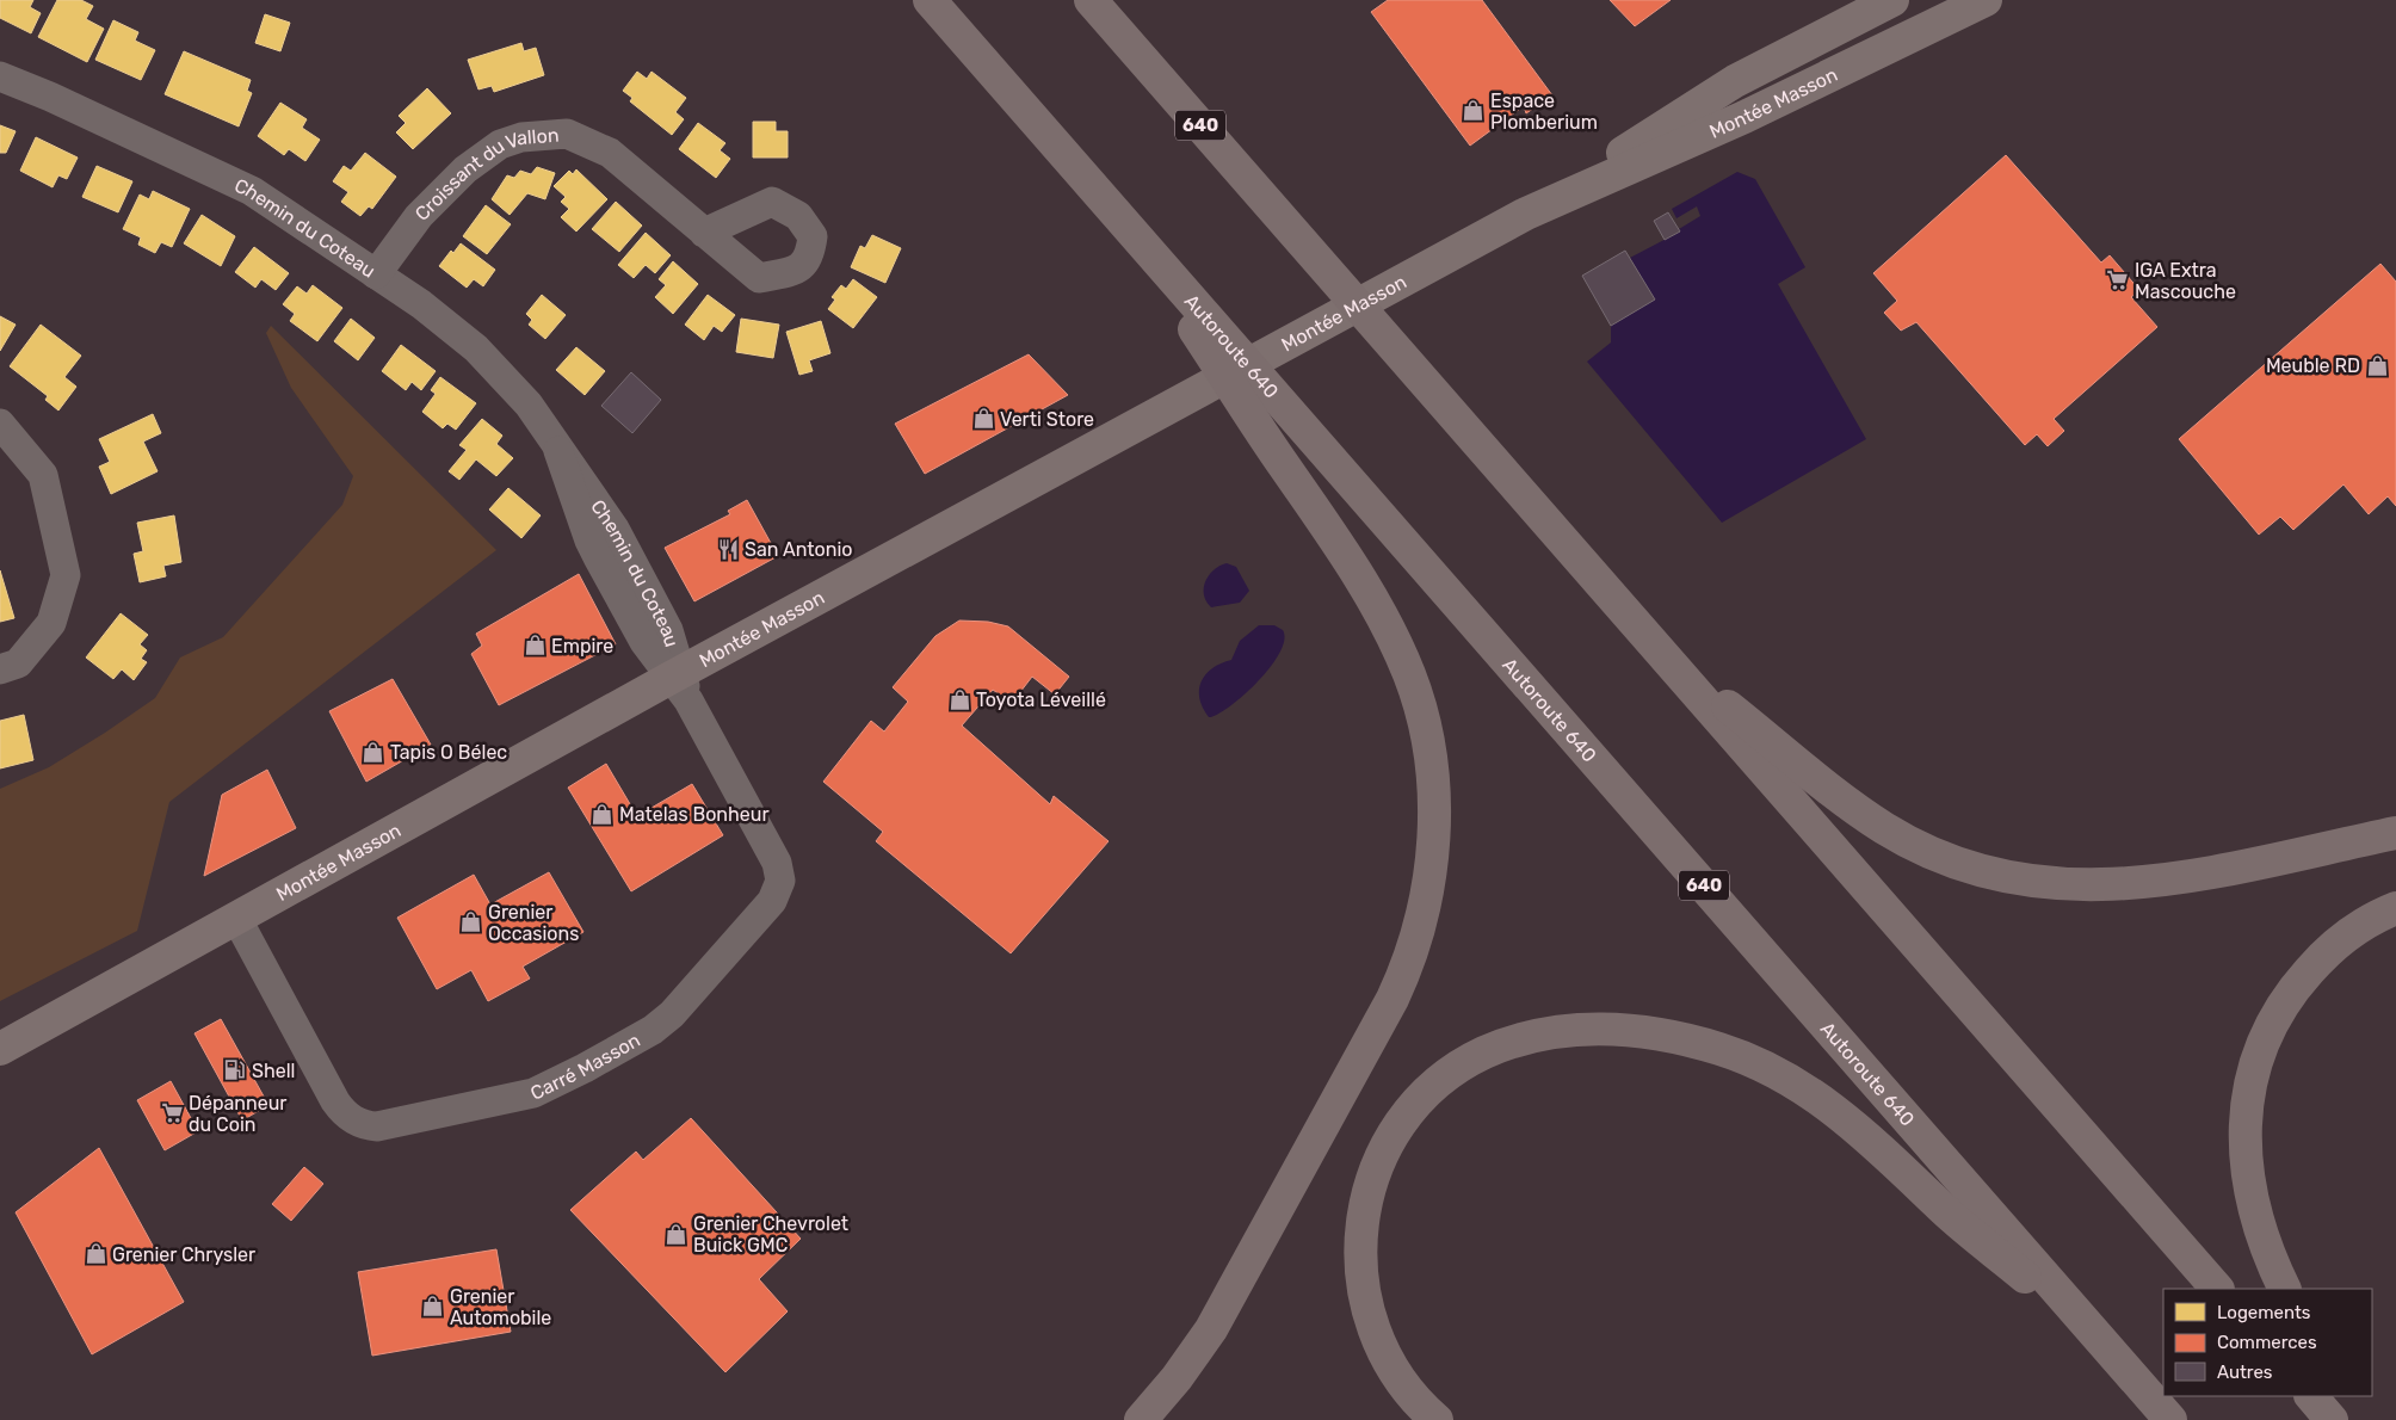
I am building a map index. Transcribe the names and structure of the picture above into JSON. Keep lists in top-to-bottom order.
{
  "streets": {
    "highway": ["640", "Autoroute 640"],
    "main road": ["Montée Masson"],
    "street": ["Croissant du Vallon", "Chemin du Coteau", "Carré Masson"]
  },
  "crossings": [
    ["Montée Masson", "Chemin du Coteau"],
    ["Montée Masson", "Carré Masson"],
    ["Croissant du Vallon", "Chemin du Coteau"],
    ["Chemin du Coteau", "Carré Masson"]
  ],
  "places": {
    "shop": [
      "Espace Plomberium",
      "Meuble RD",
      "Verti Store",
      "Empire",
      "Toyota Léveillé",
      "Tapis O Bélec",
      "Matelas Bonheur",
      "Grenier Occasions",
      "Grenier Chevrolet Buick GMC",
      "Grenier Chrysler",
      "Grenier Automobile"
    ],
    "supermarket": ["IGA Extra Mascouche", "Dépanneur du Coin"],
    "restaurant": ["San Antonio"],
    "fuel station": ["Shell"]
  },
  "legend": ["Logements", "Commerces", "Autres"]
}
